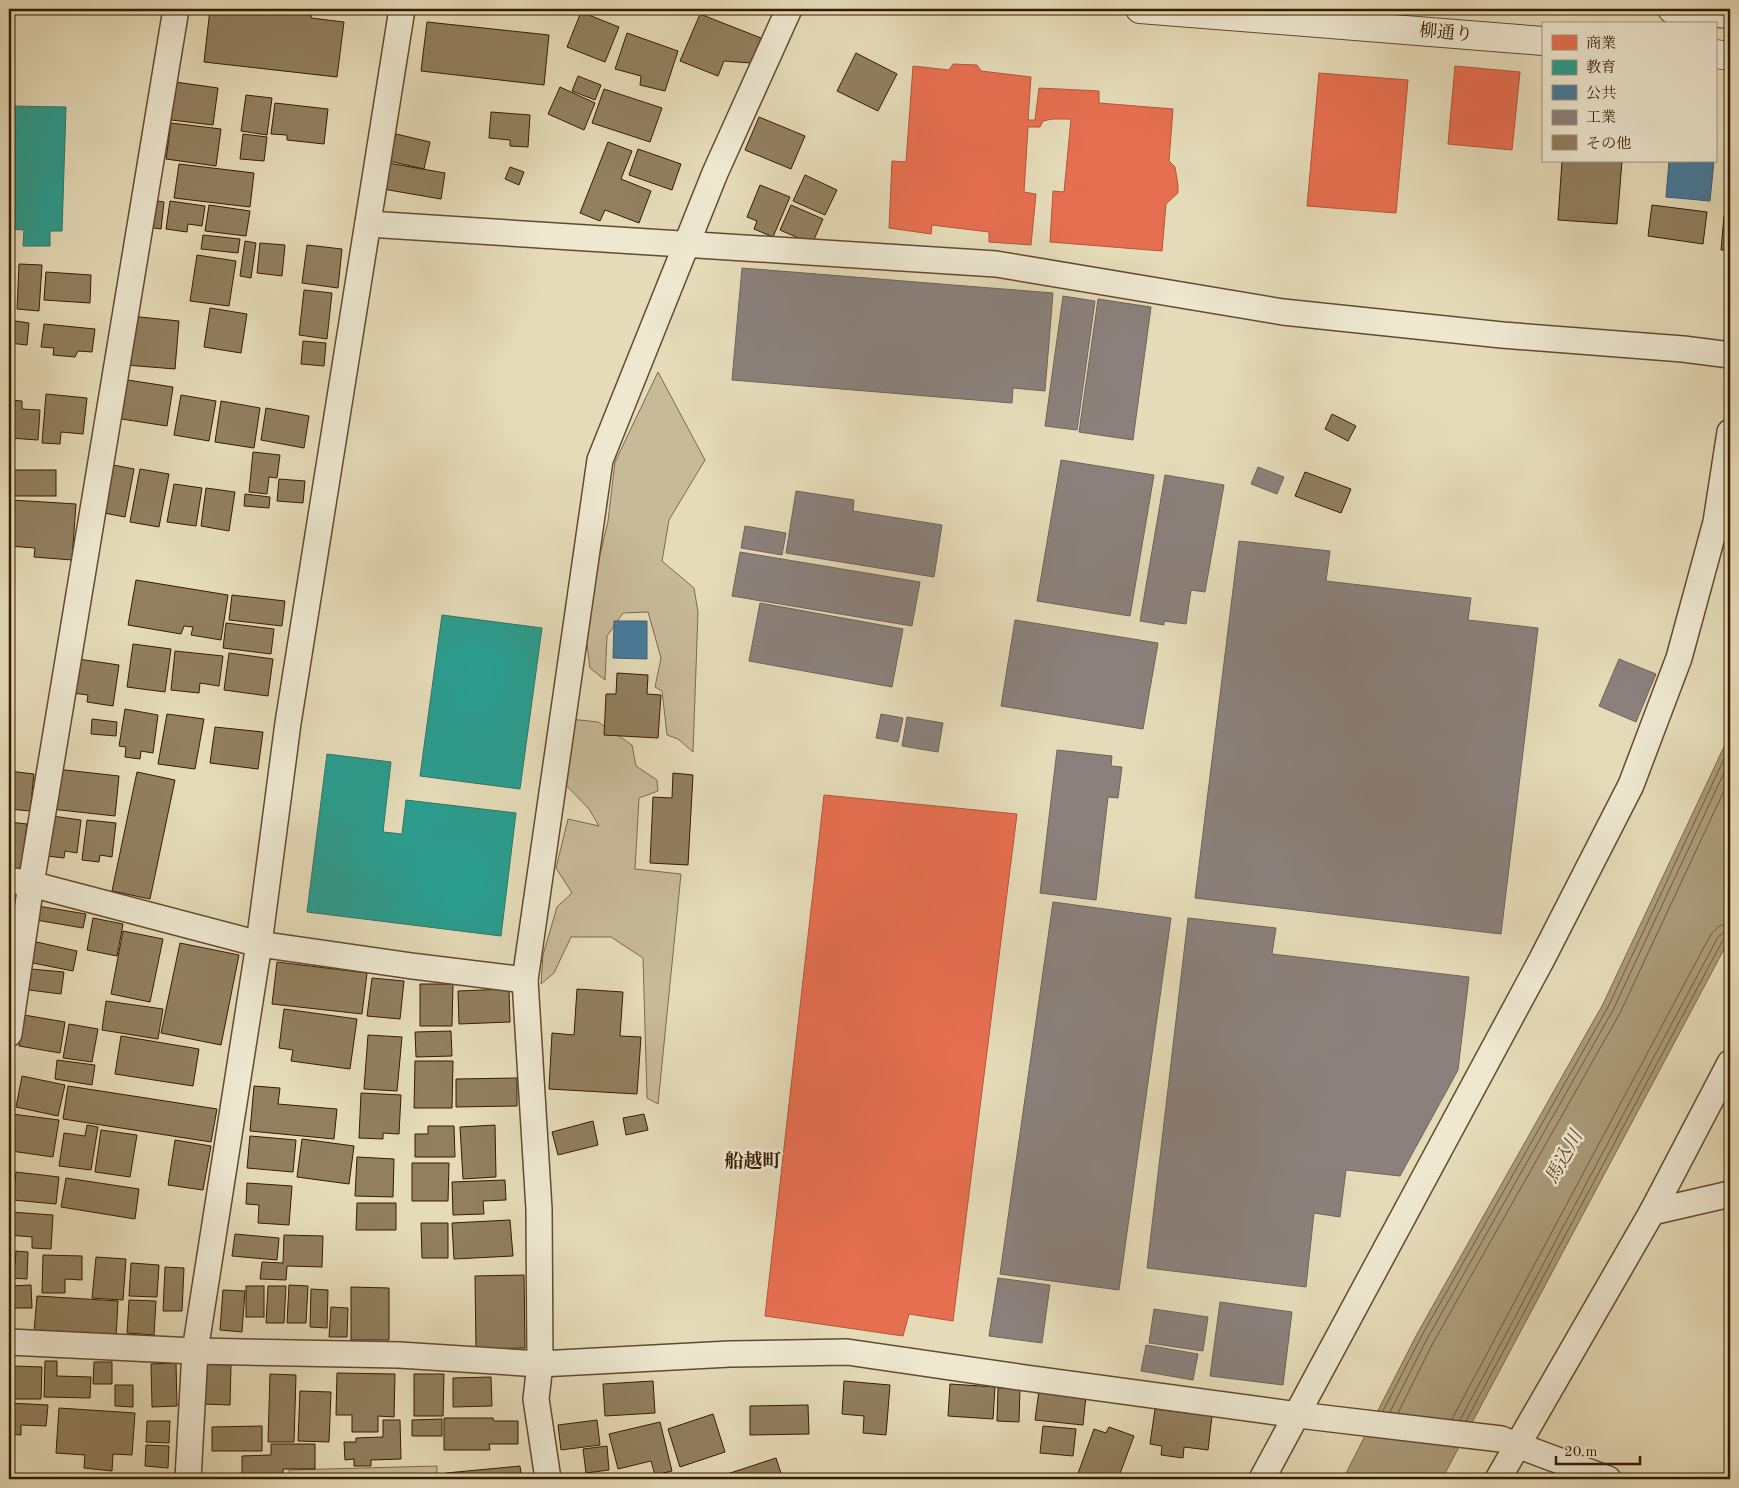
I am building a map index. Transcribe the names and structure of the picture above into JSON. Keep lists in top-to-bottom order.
{
  "streets": {
    "street": ["柳通り"]
  },
  "districts": ["船越町"],
  "water": ["馬込川"],
  "legend": [
    "商業",
    "教育",
    "公共",
    "工業",
    "その他"
  ],
  "scale_bar": "20 m"
}
